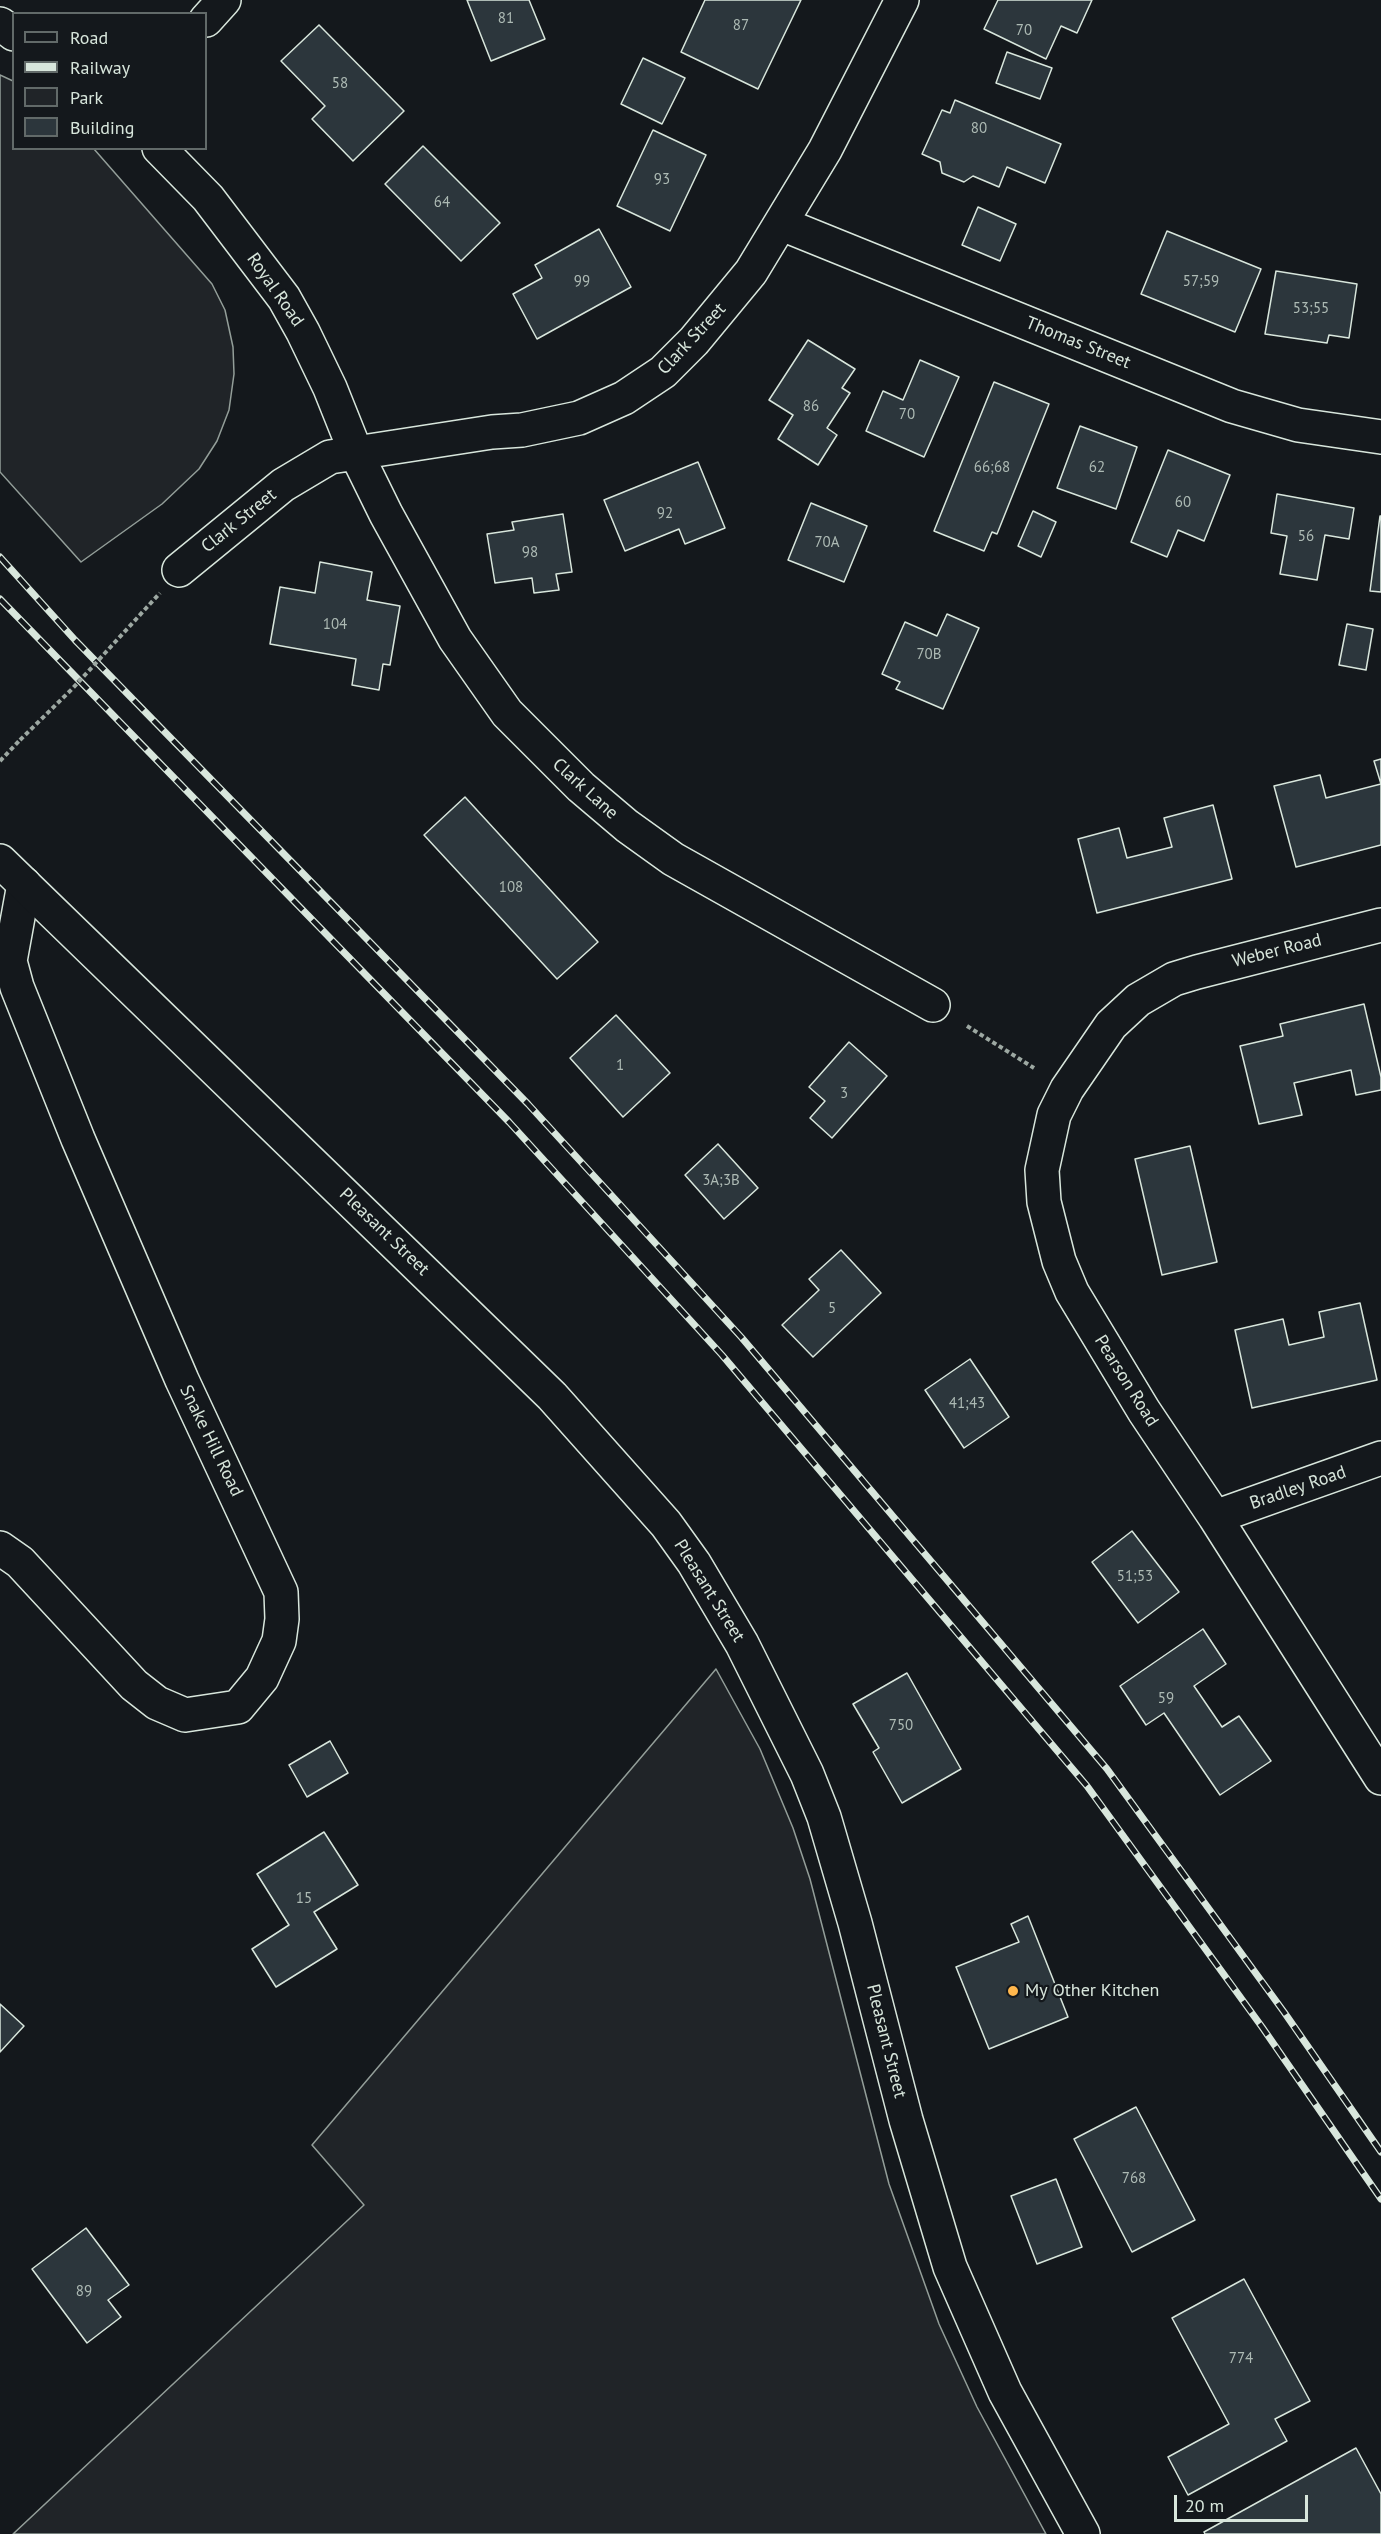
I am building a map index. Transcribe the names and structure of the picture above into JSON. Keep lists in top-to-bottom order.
{
  "streets": {
    "street": [
      "Royal Road",
      "Clark Street",
      "Thomas Street",
      "Clark Lane",
      "Weber Road",
      "Pleasant Street",
      "Pearson Road",
      "Snake Hill Road",
      "Bradley Road"
    ]
  },
  "crossings": [
    ["Royal Road", "Clark Street"],
    ["Royal Road", "Clark Lane"],
    ["Clark Street", "Thomas Street"],
    ["Clark Street", "Clark Lane"],
    ["Weber Road", "Pearson Road"],
    ["Pleasant Street", "Snake Hill Road"],
    ["Pearson Road", "Bradley Road"]
  ],
  "places": ["My Other Kitchen"],
  "house_numbers": [
    "81",
    "87",
    "70",
    "58",
    "80",
    "93",
    "64",
    "99",
    "57;59",
    "53;55",
    "86",
    "70",
    "66;68",
    "62",
    "60",
    "92",
    "56",
    "70A",
    "98",
    "104",
    "70B",
    "108",
    "1",
    "3",
    "3A;3B",
    "5",
    "41;43",
    "51;53",
    "59",
    "750",
    "15",
    "768",
    "89",
    "774"
  ],
  "legend": [
    "Road",
    "Railway",
    "Park",
    "Building"
  ],
  "scale_bar": "20 m"
}
